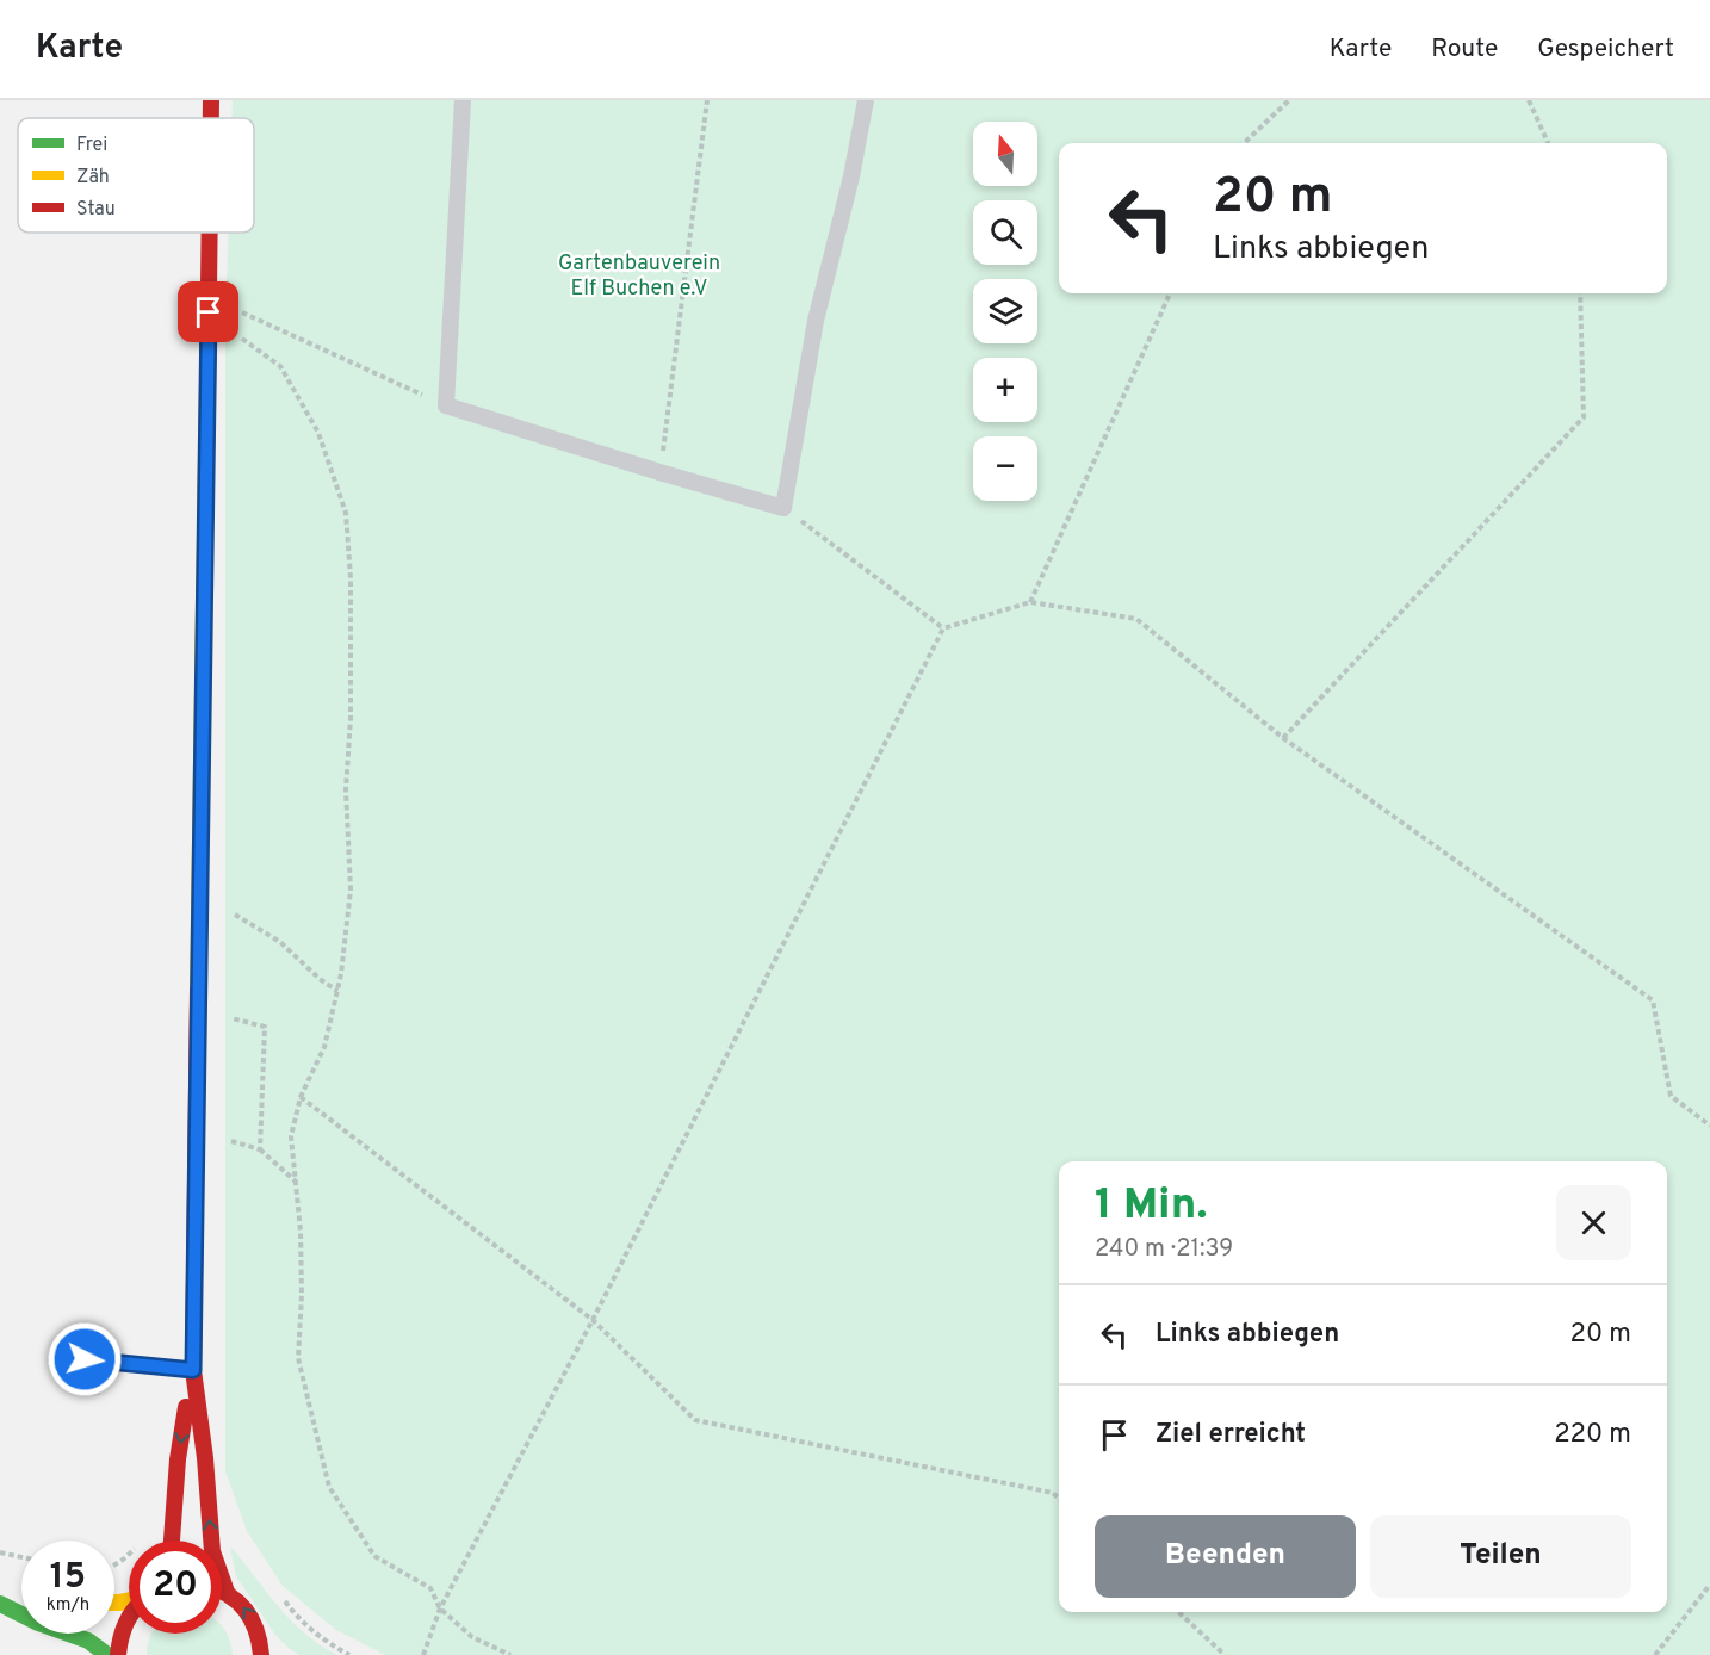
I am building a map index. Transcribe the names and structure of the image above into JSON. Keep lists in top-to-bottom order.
{
  "parks": ["Gartenbauverein Elf Buchen e.V"],
  "legend": ["Frei", "Zäh", "Stau"],
  "north": "top",
  "page": {
    "header": "Karte",
    "nav": ["Karte", "Route", "Gespeichert"],
    "map_buttons": ["+", "−"],
    "turn": ["20 m", "Links abbiegen"],
    "heading": ["1 Min.", "240 m · 21:39"],
    "list": [
      {
        "name": "Links abbiegen",
        "value": "20 m"
      },
      {
        "name": "Ziel erreicht",
        "value": "220 m"
      }
    ],
    "buttons": ["Beenden", "Teilen"],
    "speed": "15 km/h",
    "limit": "20"
  }
}
